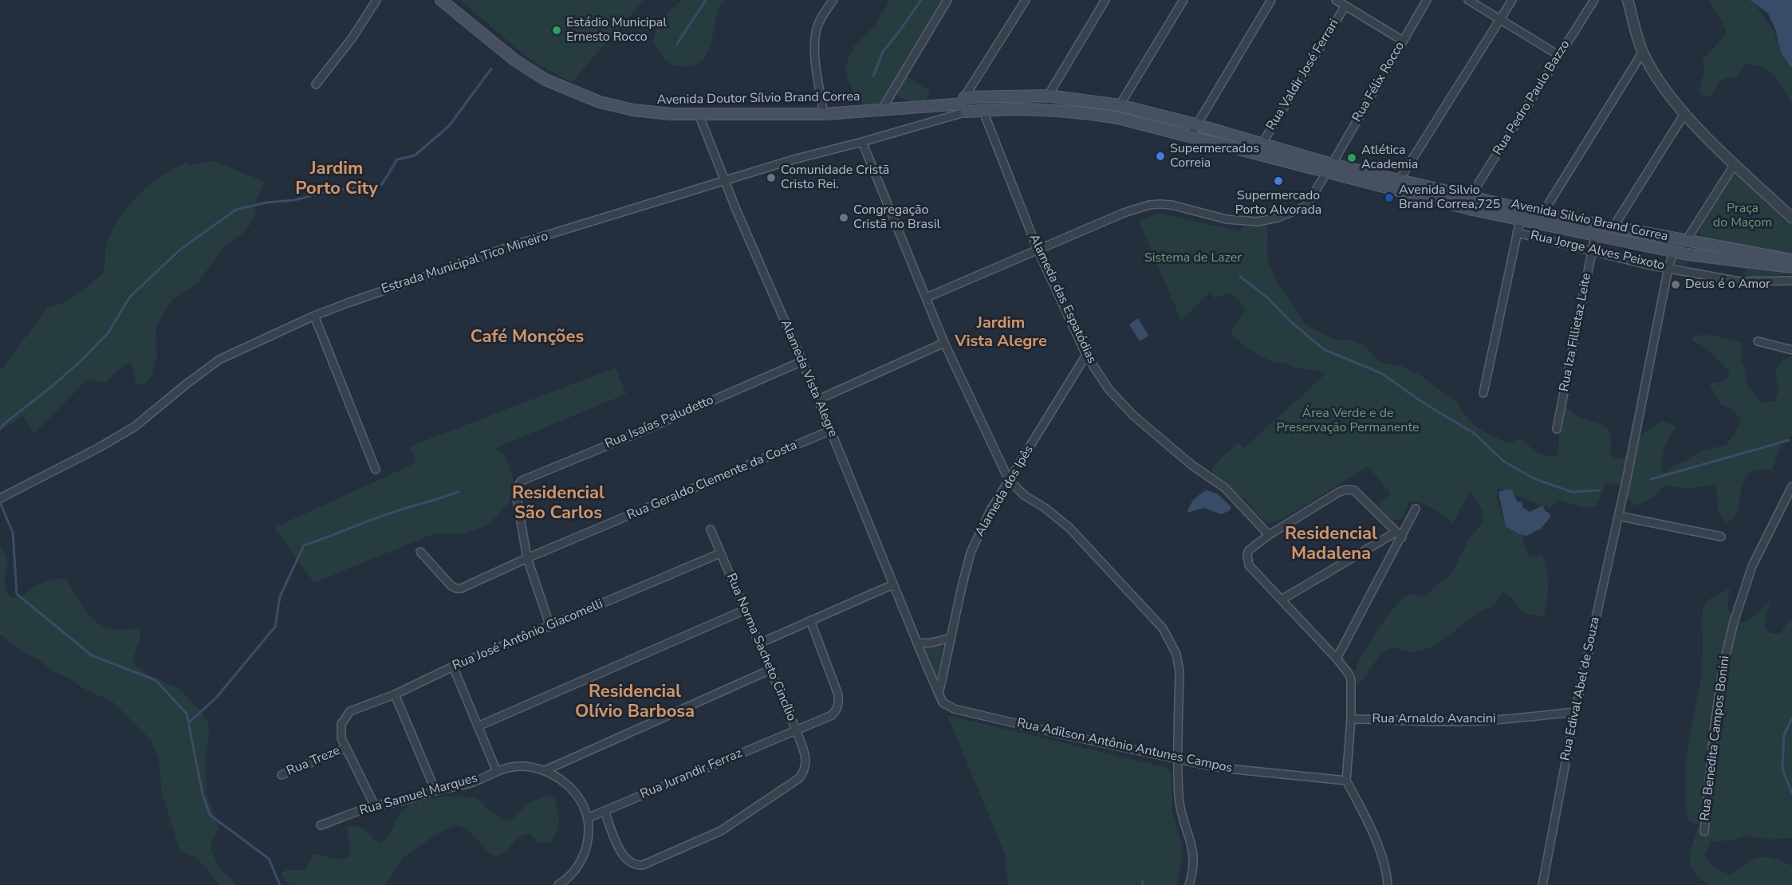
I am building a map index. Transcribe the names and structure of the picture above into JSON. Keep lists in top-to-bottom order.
{
  "streets": {
    "main road": ["Avenida Doutor Sílvio Brand Correa", "Avenida Silvio Brand Correa"],
    "street": [
      "Rua Valdir José Ferrari",
      "Rua Félix Rocco",
      "Rua Pedro Paulo Bazzo",
      "Rua Jorge Alves Peixoto",
      "Estrada Municipal Tico Mineiro",
      "Alameda das Espatódias",
      "Rua Iza Fillietaz Leite",
      "Alameda Vista Alegre",
      "Rua Isaías Paludetto",
      "Rua Geraldo Clemente da Costa",
      "Alameda dos Ipês",
      "Rua José Antônio Giacomelli",
      "Rua Norma Sacheto Cincílio",
      "Rua Edival Abel de Souza",
      "Rua Arnaldo Avancini",
      "Rua Benedita Campos Bonini",
      "Rua Adilson Antônio Antunes Campos",
      "Rua Treze",
      "Rua Jurandir Ferraz",
      "Rua Samuel Marques"
    ]
  },
  "crossings": [
    ["Rua Valdir José Ferrari", "Avenida Silvio Brand Correa"],
    ["Rua Félix Rocco", "Avenida Silvio Brand Correa"],
    ["Rua Félix Rocco", "Alameda das Espatódias"],
    ["Rua Pedro Paulo Bazzo", "Avenida Silvio Brand Correa"],
    ["Avenida Doutor Sílvio Brand Correa", "Avenida Silvio Brand Correa"],
    ["Avenida Doutor Sílvio Brand Correa", "Estrada Municipal Tico Mineiro"],
    ["Avenida Doutor Sílvio Brand Correa", "Alameda Vista Alegre"],
    ["Avenida Silvio Brand Correa", "Estrada Municipal Tico Mineiro"],
    ["Avenida Silvio Brand Correa", "Alameda das Espatódias"],
    ["Avenida Silvio Brand Correa", "Rua Iza Fillietaz Leite"],
    ["Avenida Silvio Brand Correa", "Rua Edival Abel de Souza"],
    ["Rua Jorge Alves Peixoto", "Rua Iza Fillietaz Leite"],
    ["Rua Jorge Alves Peixoto", "Rua Edival Abel de Souza"],
    ["Estrada Municipal Tico Mineiro", "Alameda Vista Alegre"],
    ["Alameda das Espatódias", "Alameda dos Ipês"],
    ["Alameda Vista Alegre", "Rua Isaías Paludetto"],
    ["Alameda Vista Alegre", "Rua Geraldo Clemente da Costa"],
    ["Alameda Vista Alegre", "Alameda dos Ipês"],
    ["Alameda Vista Alegre", "Rua Adilson Antônio Antunes Campos"],
    ["Rua Isaías Paludetto", "Rua Geraldo Clemente da Costa"],
    ["Alameda dos Ipês", "Rua Adilson Antônio Antunes Campos"],
    ["Rua José Antônio Giacomelli", "Rua Norma Sacheto Cincílio"],
    ["Rua José Antônio Giacomelli", "Rua Treze"],
    ["Rua Norma Sacheto Cincílio", "Rua Jurandir Ferraz"],
    ["Rua Edival Abel de Souza", "Rua Arnaldo Avancini"],
    ["Rua Jurandir Ferraz", "Rua Samuel Marques"]
  ],
  "districts": [
    "Jardim Porto City",
    "Jardim Vista Alegre",
    "Café Monções",
    "Residencial São Carlos",
    "Residencial Madalena",
    "Residencial Olívio Barbosa"
  ],
  "parks": ["Praça do Maçom", "Sistema de Lazer", "Área Verde e de Preservação Permanente"],
  "places": [
    "Estádio Municipal Ernesto Rocco",
    "Supermercados Correia",
    "Atlética Academia",
    "Comunidade Cristã Cristo Rei.",
    "Supermercado Porto Alvorada",
    "Avenida Silvio Brand Correa,725",
    "Congregação Cristã no Brasil",
    "Deus é o Amor"
  ]
}
